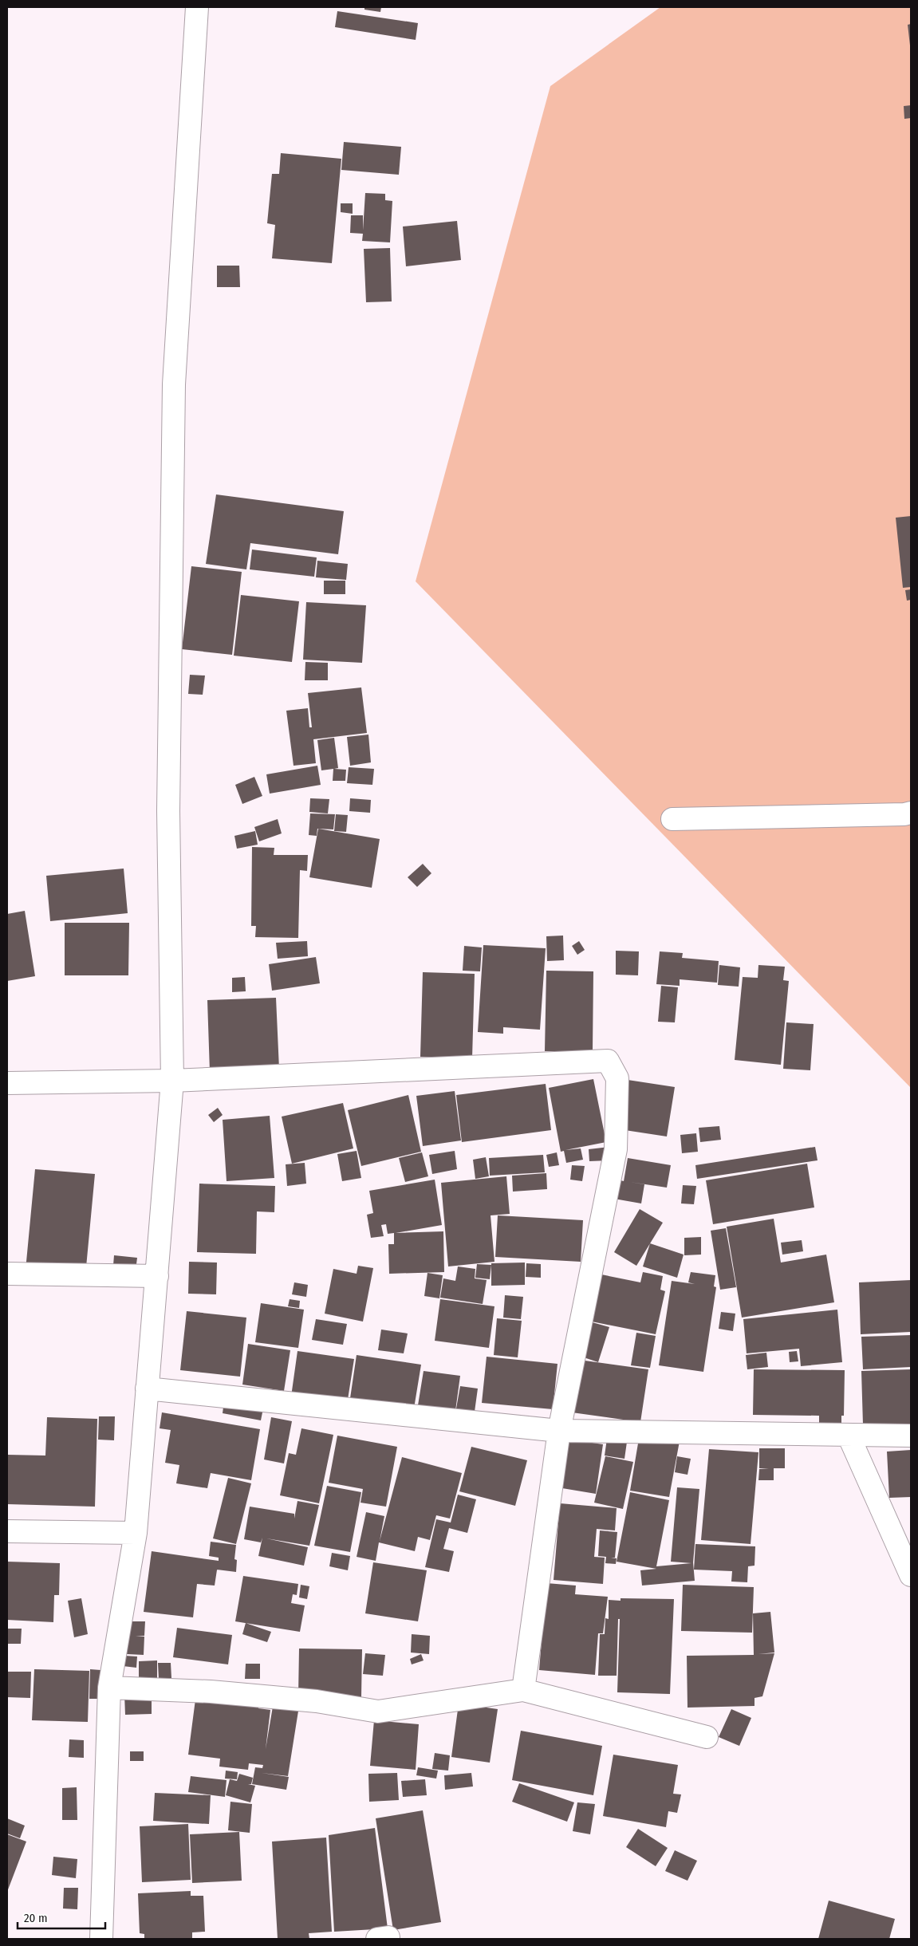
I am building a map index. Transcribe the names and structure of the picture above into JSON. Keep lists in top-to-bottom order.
{
  "scale_bar": "20 m"
}
